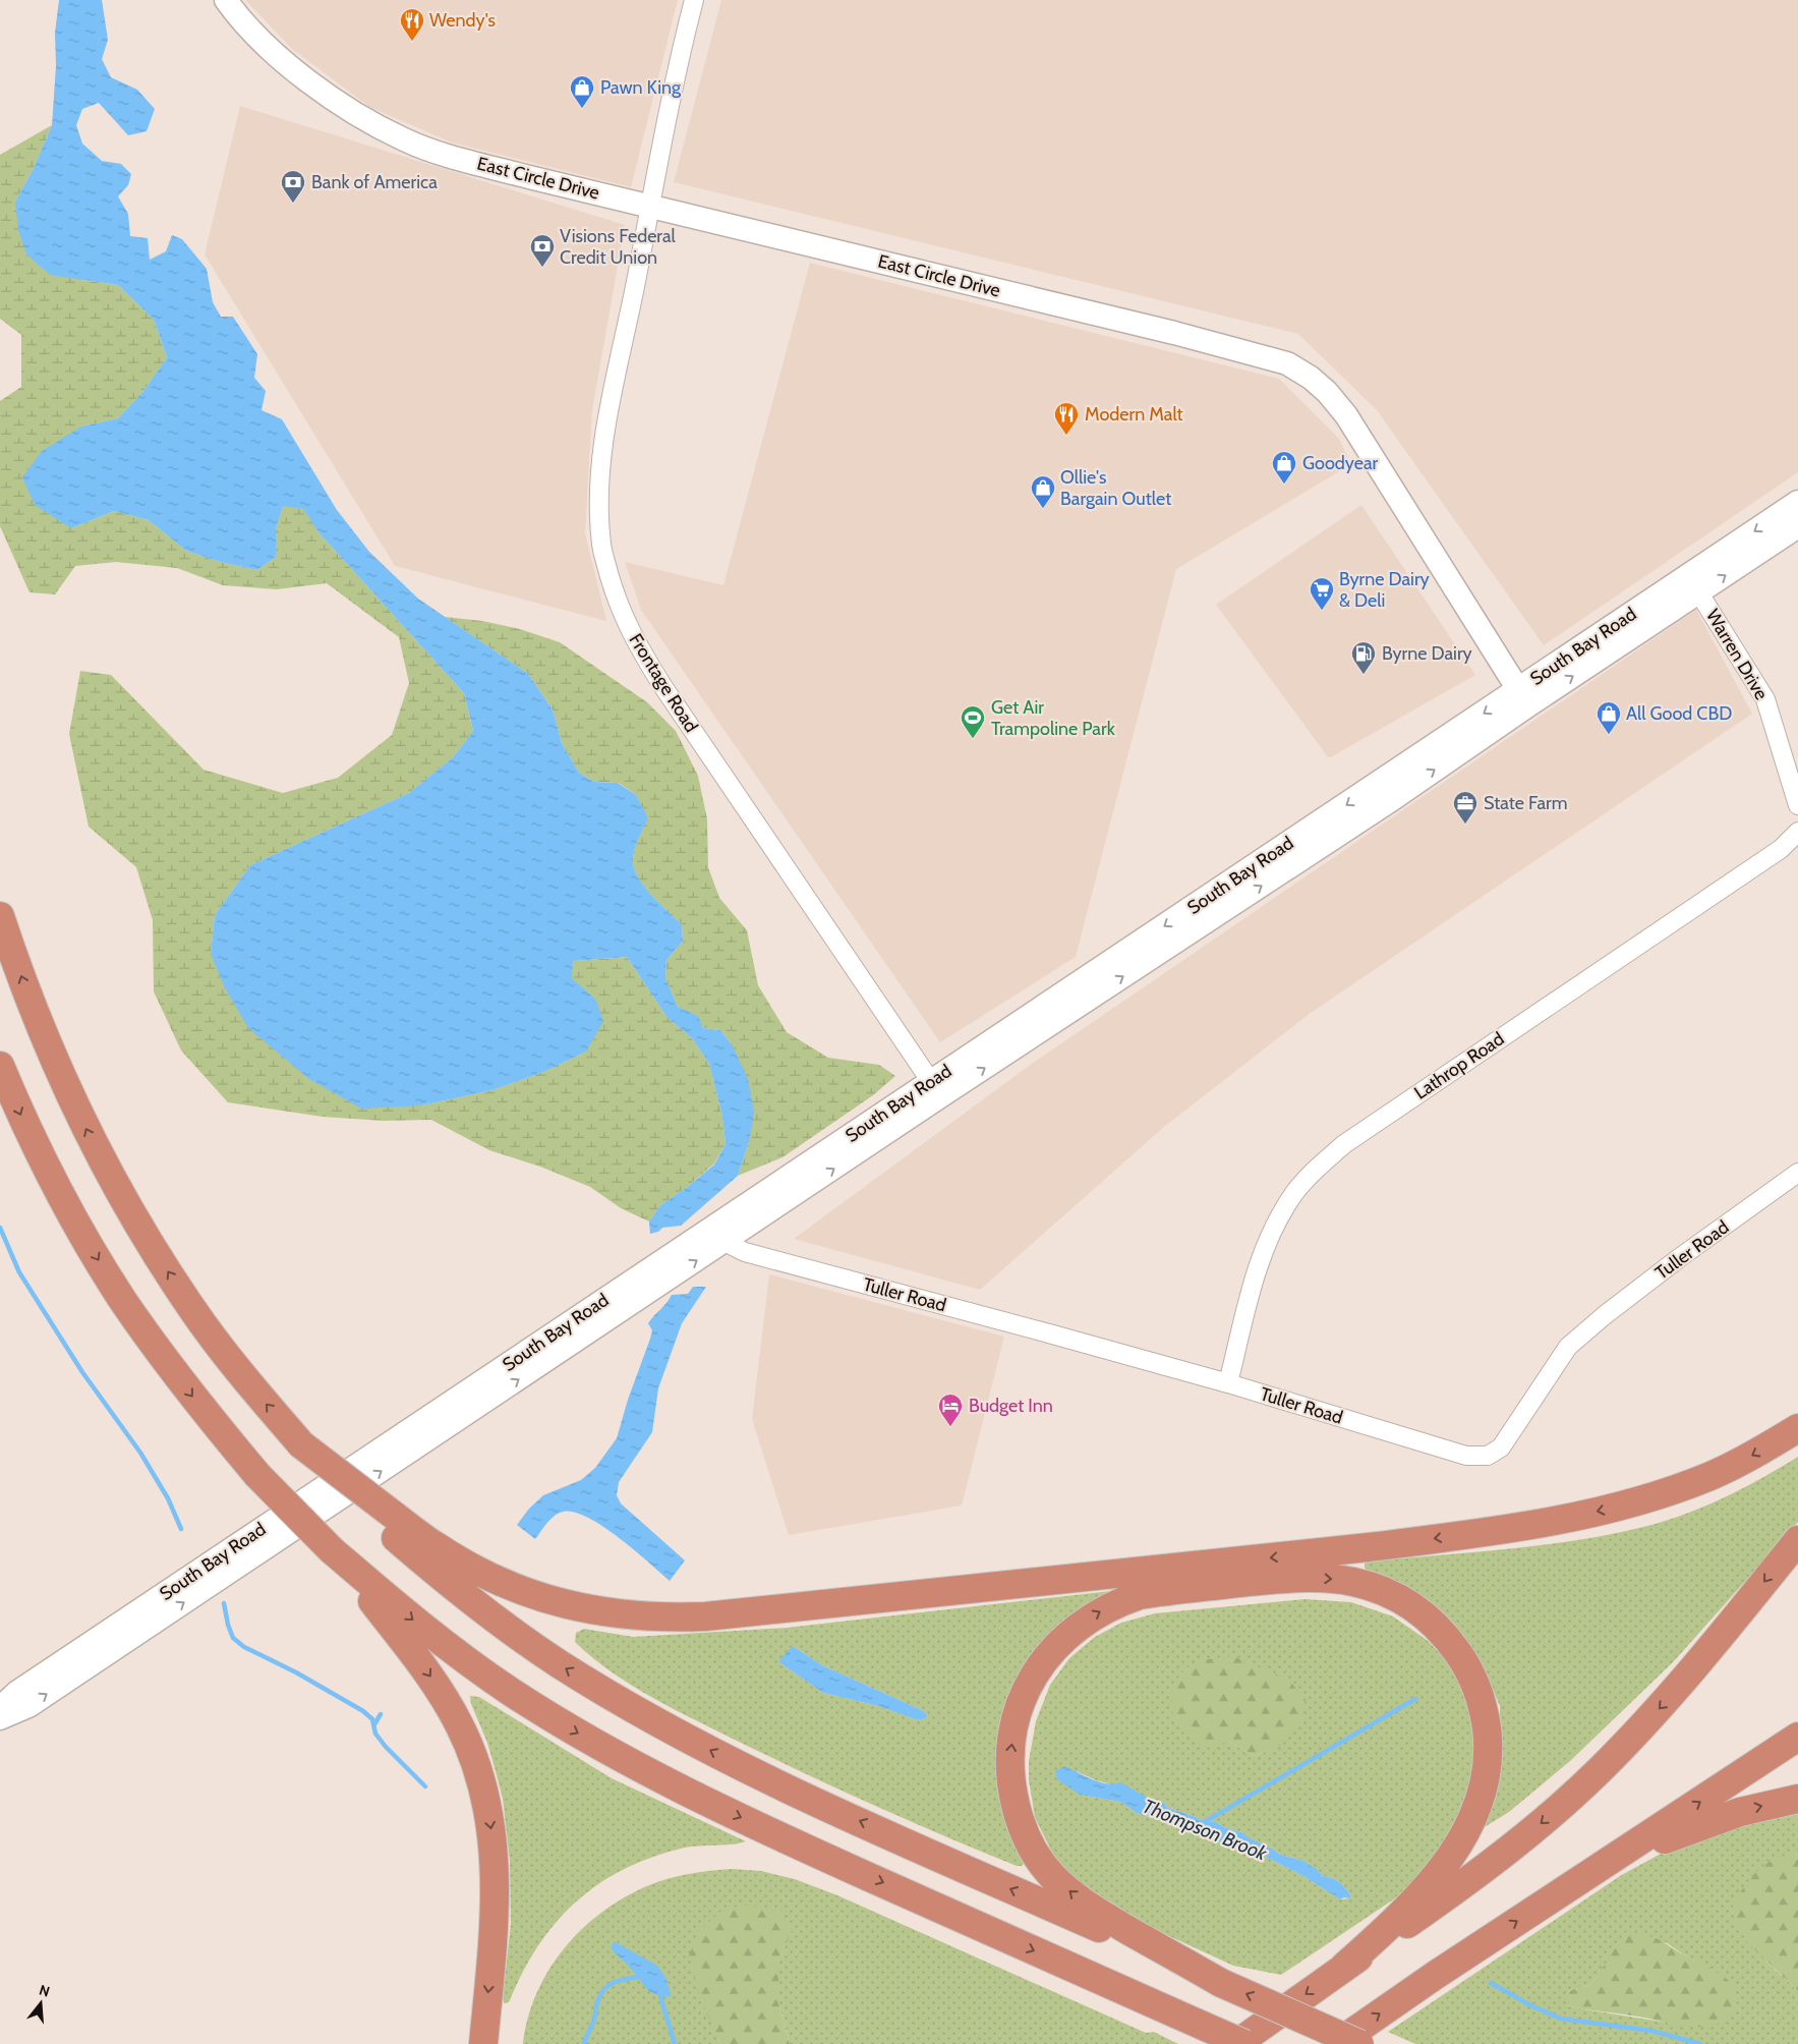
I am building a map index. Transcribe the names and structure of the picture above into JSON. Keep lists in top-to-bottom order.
{
  "streets": {
    "street": [
      "East Circle Drive",
      "South Bay Road",
      "Warren Drive",
      "Frontage Road",
      "Lathrop Road",
      "Tuller Road"
    ]
  },
  "crossings": [
    ["East Circle Drive", "South Bay Road"],
    ["East Circle Drive", "Frontage Road"],
    ["South Bay Road", "Warren Drive"],
    ["South Bay Road", "Frontage Road"],
    ["South Bay Road", "Tuller Road"],
    ["Lathrop Road", "Tuller Road"]
  ],
  "water": ["Thompson Brook"],
  "places": {
    "restaurant": ["Wendy's", "Modern Malt"],
    "shop": [
      "Pawn King",
      "Goodyear",
      "Ollie's Bargain Outlet",
      "All Good CBD"
    ],
    "bank": ["Bank of America", "Visions Federal Credit Union"],
    "supermarket": ["Byrne Dairy & Deli"],
    "fuel station": ["Byrne Dairy"],
    "sports": ["Get Air Trampoline Park"],
    "office": ["State Farm"],
    "hotel": ["Budget Inn"]
  },
  "north": "top"
}
